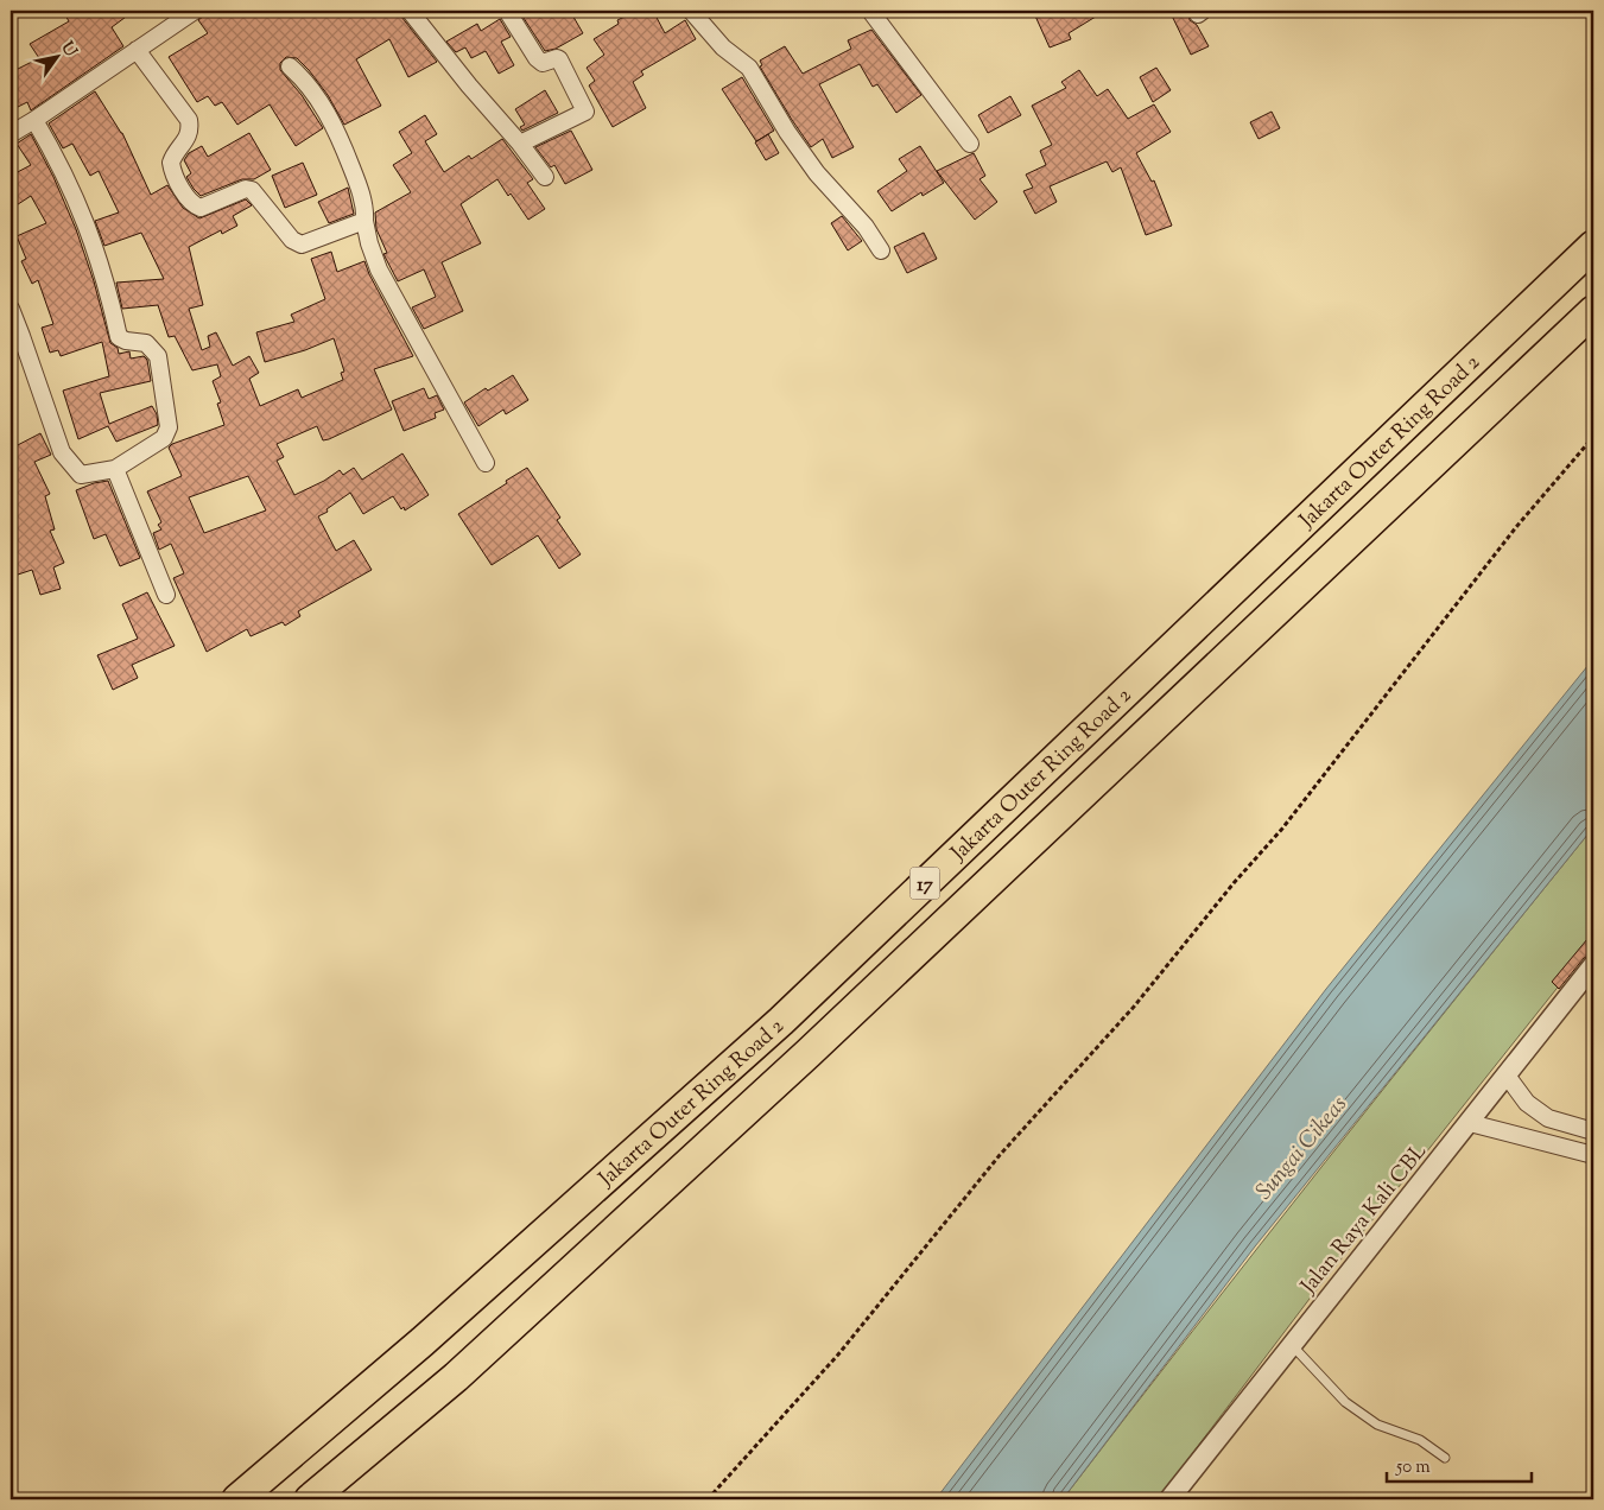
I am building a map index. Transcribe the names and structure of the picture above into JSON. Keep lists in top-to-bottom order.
{
  "streets": {
    "highway": ["Jakarta Outer Ring Road 2", "17"],
    "street": ["Jalan Raya Kali CBL"]
  },
  "water": ["Sungai Cikeas"],
  "scale_bar": "50 m",
  "north": "top right"
}
